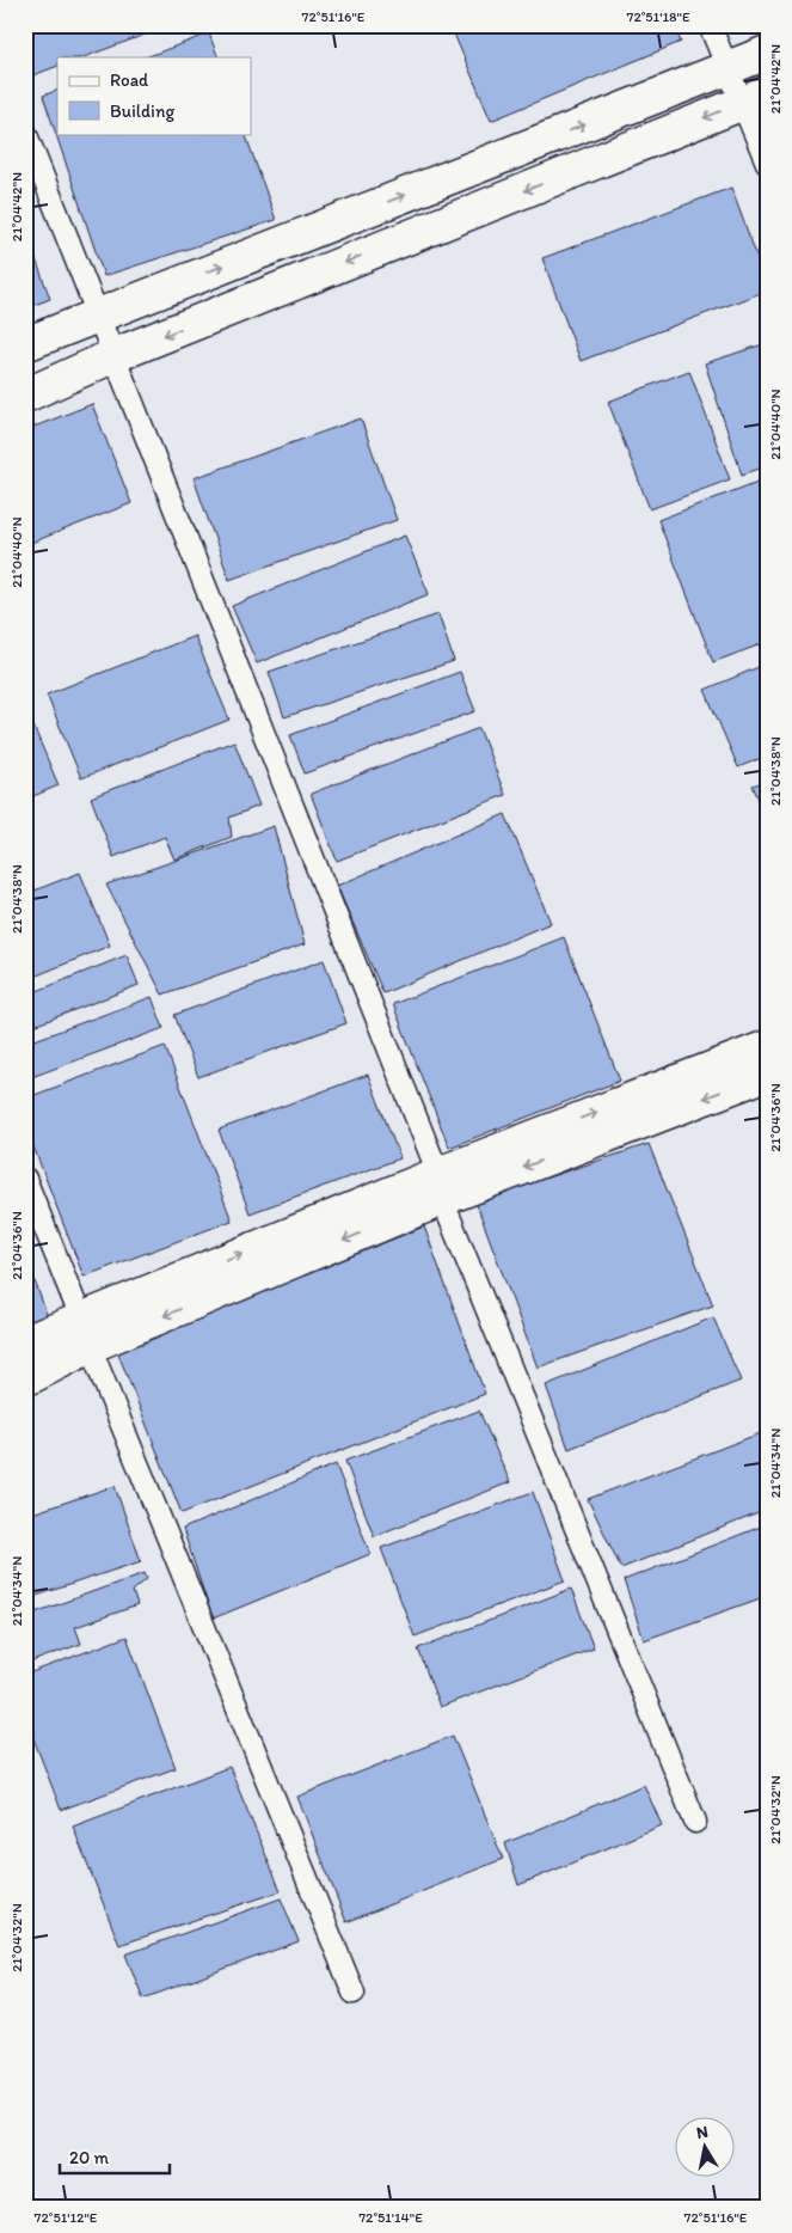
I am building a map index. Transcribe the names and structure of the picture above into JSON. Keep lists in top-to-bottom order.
{
  "legend": ["Road", "Building"],
  "scale_bar": "20 m",
  "north": "top",
  "coordinates": [
    "72°51'16\"E",
    "72°51'18\"E",
    "21°04'42\"N",
    "21°04'40\"N",
    "21°04'38\"N",
    "21°04'36\"N",
    "21°04'34\"N",
    "21°04'32\"N",
    "72°51'12\"E",
    "72°51'14\"E"
  ]
}
